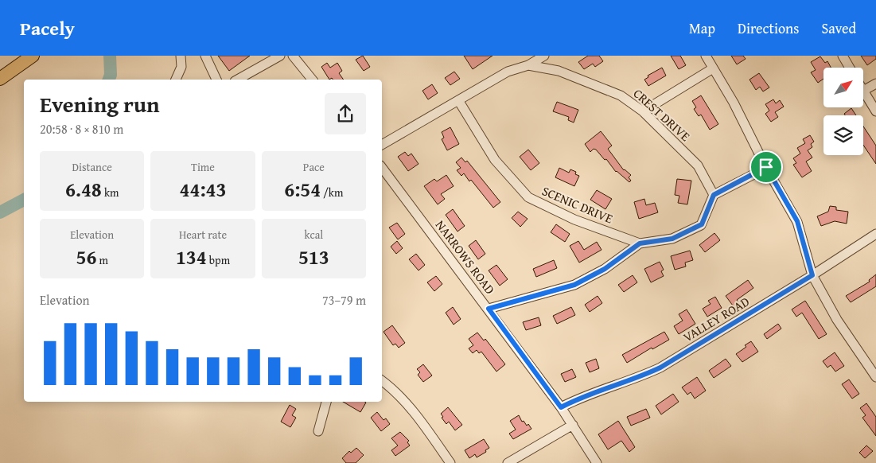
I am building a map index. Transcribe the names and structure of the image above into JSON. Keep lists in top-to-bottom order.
{
  "streets": {
    "street": [
      "CREST DRIVE",
      "SCENIC DRIVE",
      "NARROWS ROAD",
      "VALLEY ROAD"
    ]
  },
  "crossings": [
    ["NARROWS ROAD", "VALLEY ROAD"]
  ],
  "north": "top right",
  "page": {
    "header": "Pacely",
    "nav": ["Map", "Directions", "Saved"],
    "heading": ["Evening run", "20:58 · 8 × 810 m"],
    "stats": [
      ["Distance", "6.48 km"],
      ["Time", "44:43"],
      ["Pace", "6:54 /km"],
      ["Elevation", "56 m"],
      ["Heart rate", "134 bpm"],
      ["kcal", "513"]
    ],
    "chart": ["Elevation", "73–79 m"]
  }
}
